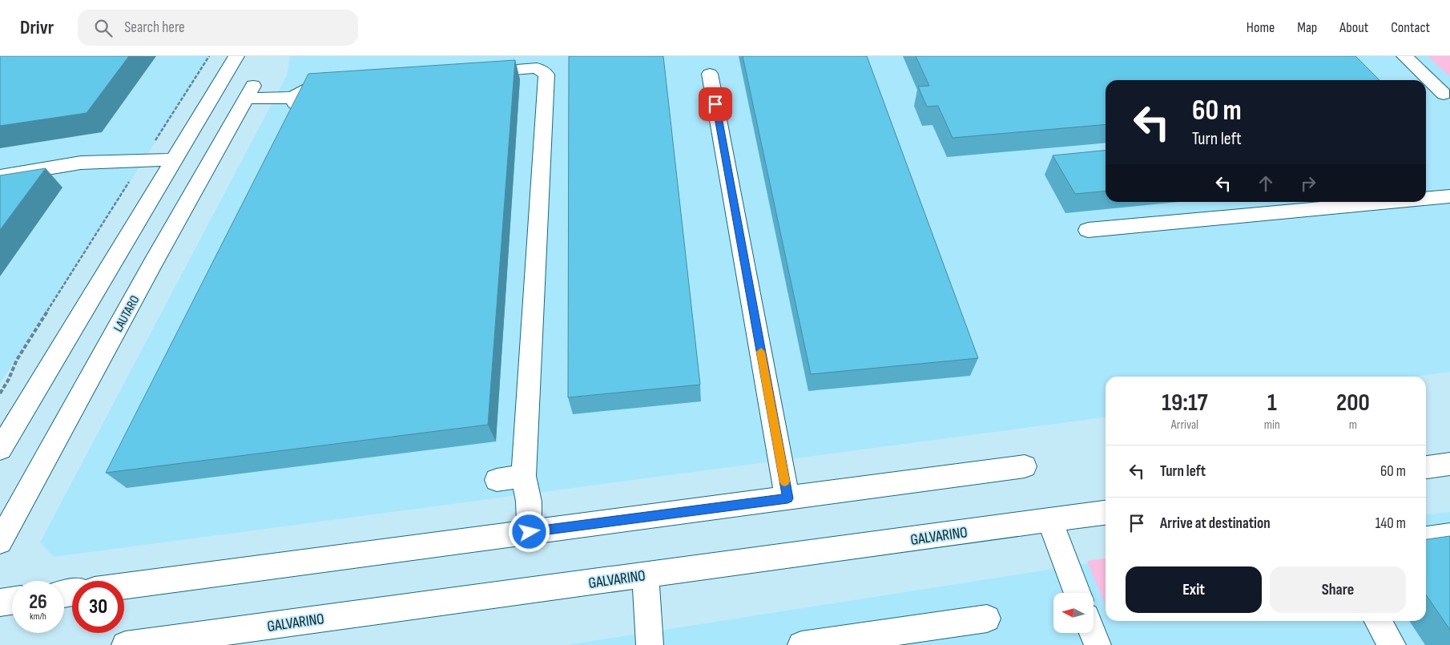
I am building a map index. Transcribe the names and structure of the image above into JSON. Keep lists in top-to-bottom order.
{
  "streets": {
    "street": ["LAUTARO", "GALVARINO"]
  },
  "north": "left",
  "page": {
    "header": "Drivr",
    "search": "Search here",
    "nav": [
      "Home",
      "Map",
      "About",
      "Contact"
    ],
    "turn": ["60 m", "Turn left"],
    "eta": [
      "19:17",
      "Arrival",
      "1",
      "min",
      "200",
      "m"
    ],
    "list": [
      {
        "name": "Turn left",
        "value": "60 m"
      },
      {
        "name": "Arrive at destination",
        "value": "140 m"
      }
    ],
    "buttons": ["Exit", "Share"],
    "speed": "26 km/h",
    "limit": "30"
  }
}
